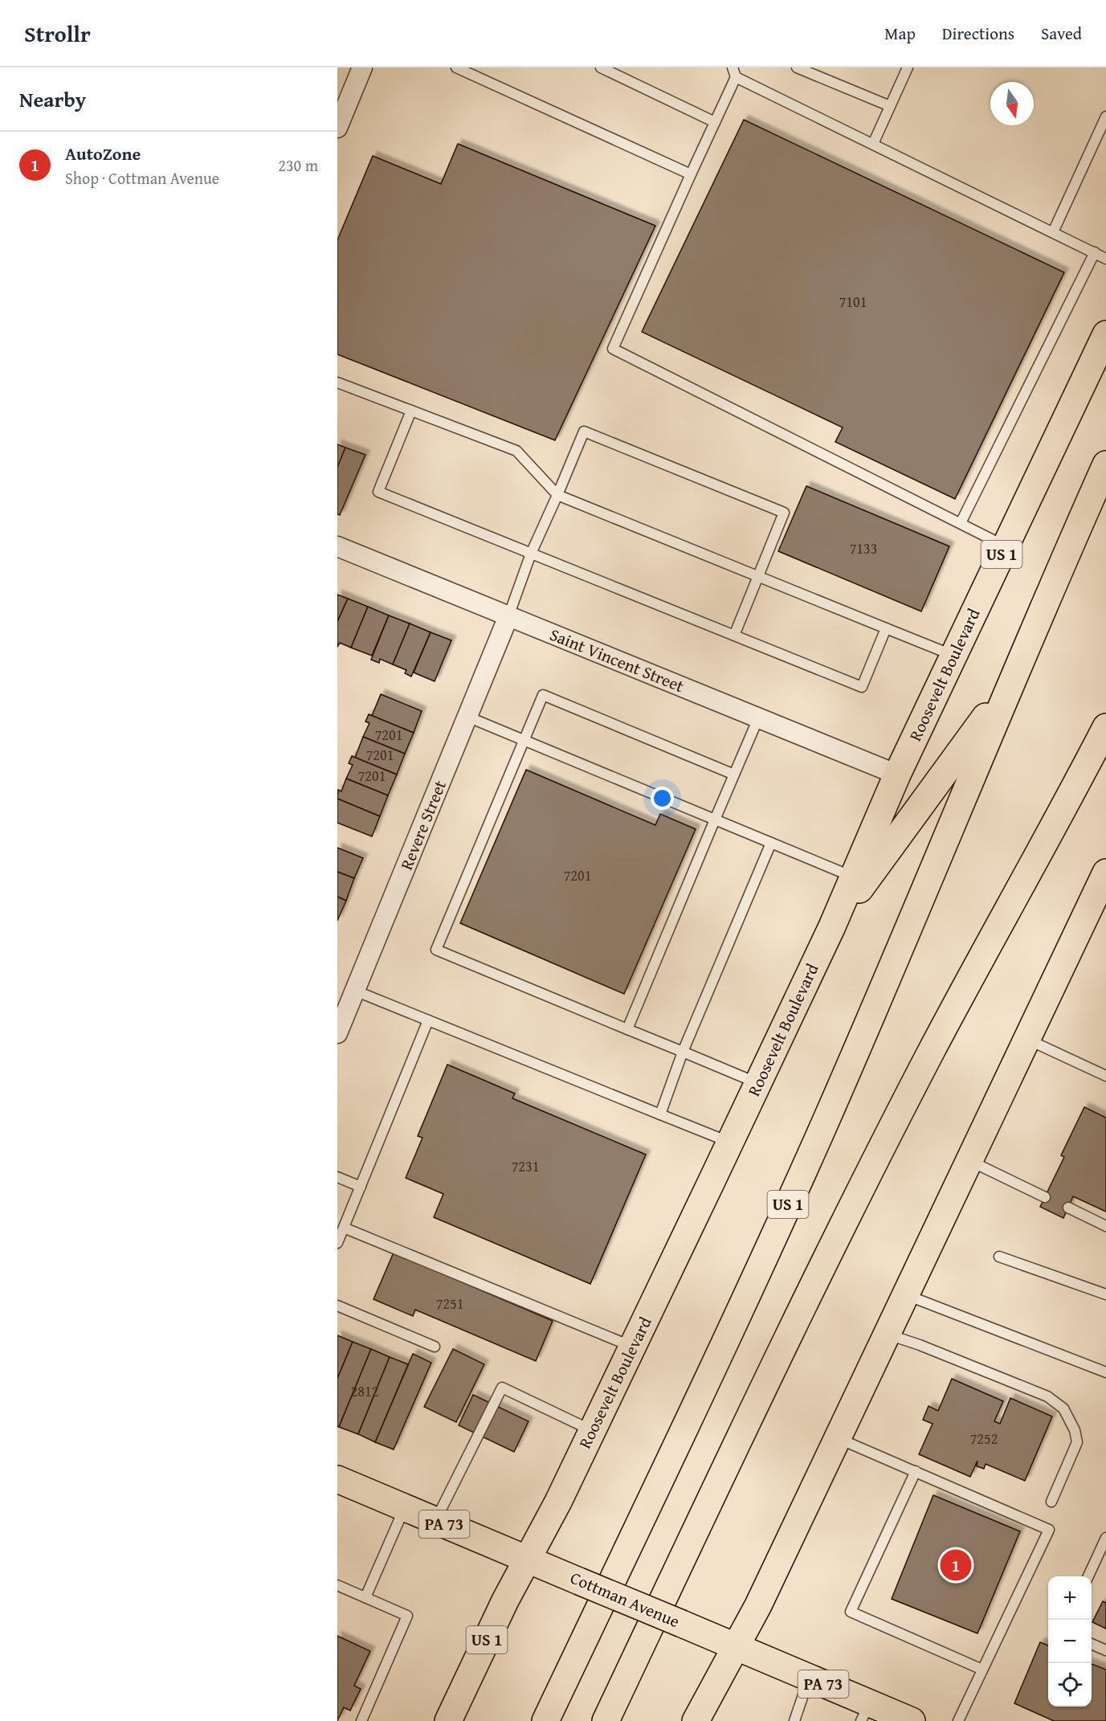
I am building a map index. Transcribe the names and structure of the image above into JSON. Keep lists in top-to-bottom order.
{
  "streets": {
    "main road": [
      "US 1",
      "Roosevelt Boulevard",
      "PA 73",
      "Cottman Avenue"
    ],
    "street": ["Saint Vincent Street", "Revere Street"]
  },
  "crossings": [
    ["Saint Vincent Street", "Roosevelt Boulevard"],
    ["Saint Vincent Street", "Revere Street"],
    ["Roosevelt Boulevard", "Cottman Avenue"]
  ],
  "house_numbers": [
    "7101",
    "7133",
    "7201",
    "7201",
    "7201",
    "7201",
    "7231",
    "7251",
    "2812",
    "7252"
  ],
  "north": "bottom",
  "page": {
    "header": "Strollr",
    "nav": ["Map", "Directions", "Saved"],
    "heading": "Nearby",
    "list": [
      {
        "mark": "1",
        "name": "AutoZone",
        "note": "Shop · Cottman Avenue",
        "value": "230 m"
      }
    ],
    "pins": "1",
    "map_buttons": ["+", "−"]
  }
}
